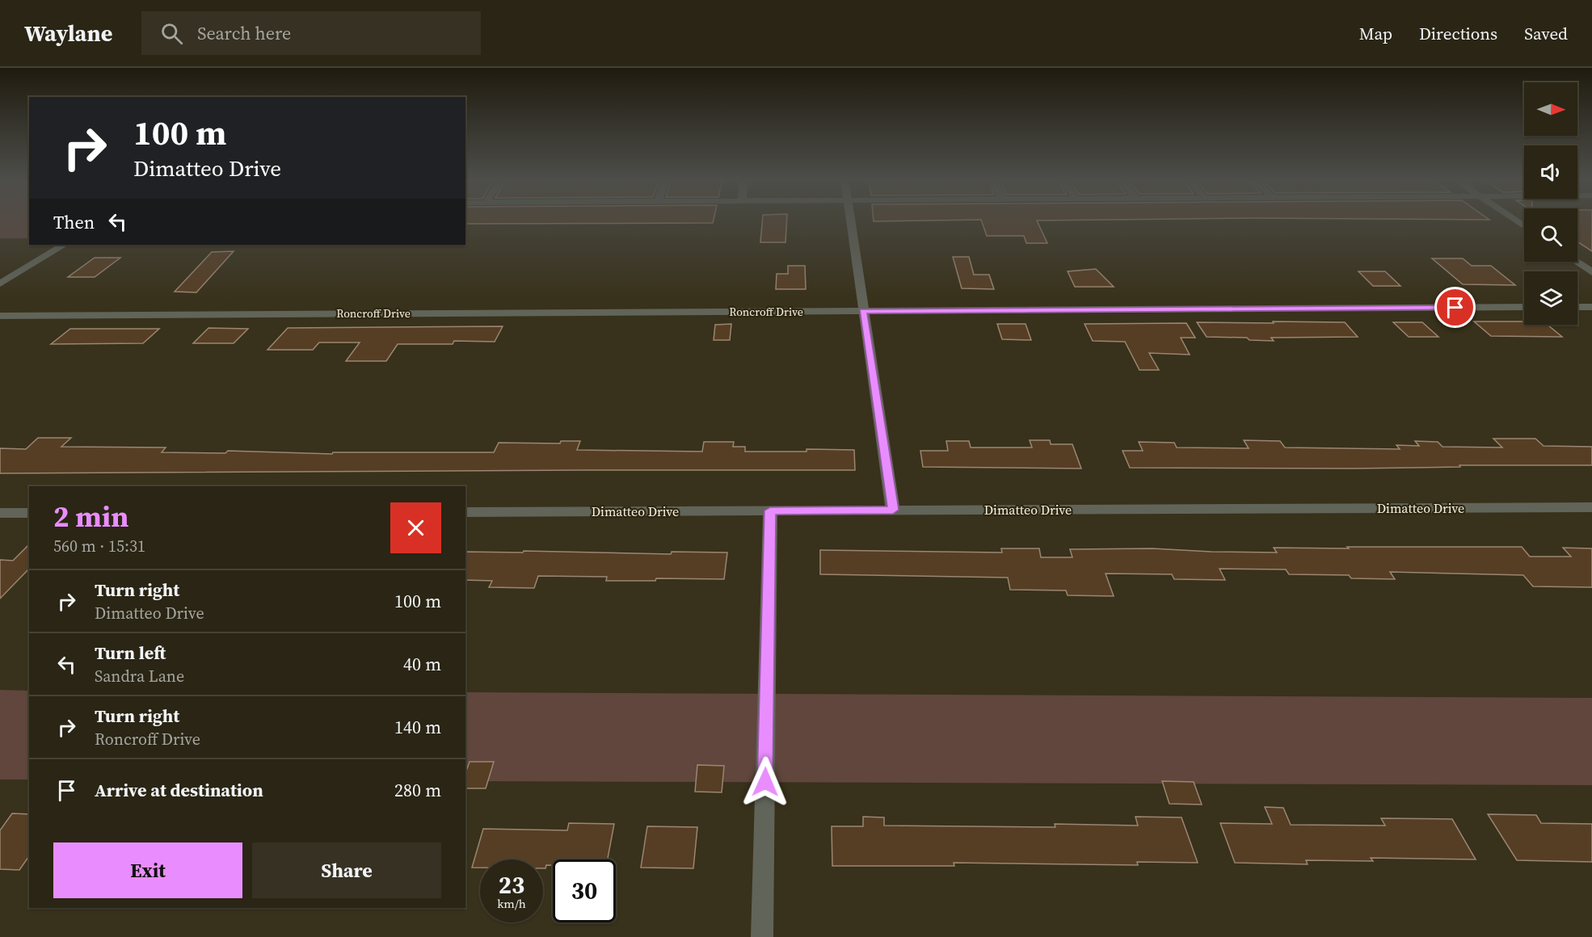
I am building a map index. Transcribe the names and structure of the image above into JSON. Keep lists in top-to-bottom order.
{
  "streets": {
    "street": ["Roncroff Drive", "Dimatteo Drive"]
  },
  "north": "right",
  "page": {
    "header": "Waylane",
    "search": "Search here",
    "nav": ["Map", "Directions", "Saved"],
    "turn": ["100 m", "Dimatteo Drive"],
    "then": "Then",
    "heading": ["2 min", "560 m · 15:31"],
    "list": [
      {
        "name": "Turn right",
        "note": "Dimatteo Drive",
        "value": "100 m"
      },
      {
        "name": "Turn left",
        "note": "Sandra Lane",
        "value": "40 m"
      },
      {
        "name": "Turn right",
        "note": "Roncroff Drive",
        "value": "140 m"
      },
      {
        "name": "Arrive at destination",
        "value": "280 m"
      }
    ],
    "buttons": ["Exit", "Share"],
    "speed": "23 km/h",
    "limit": "30"
  }
}
